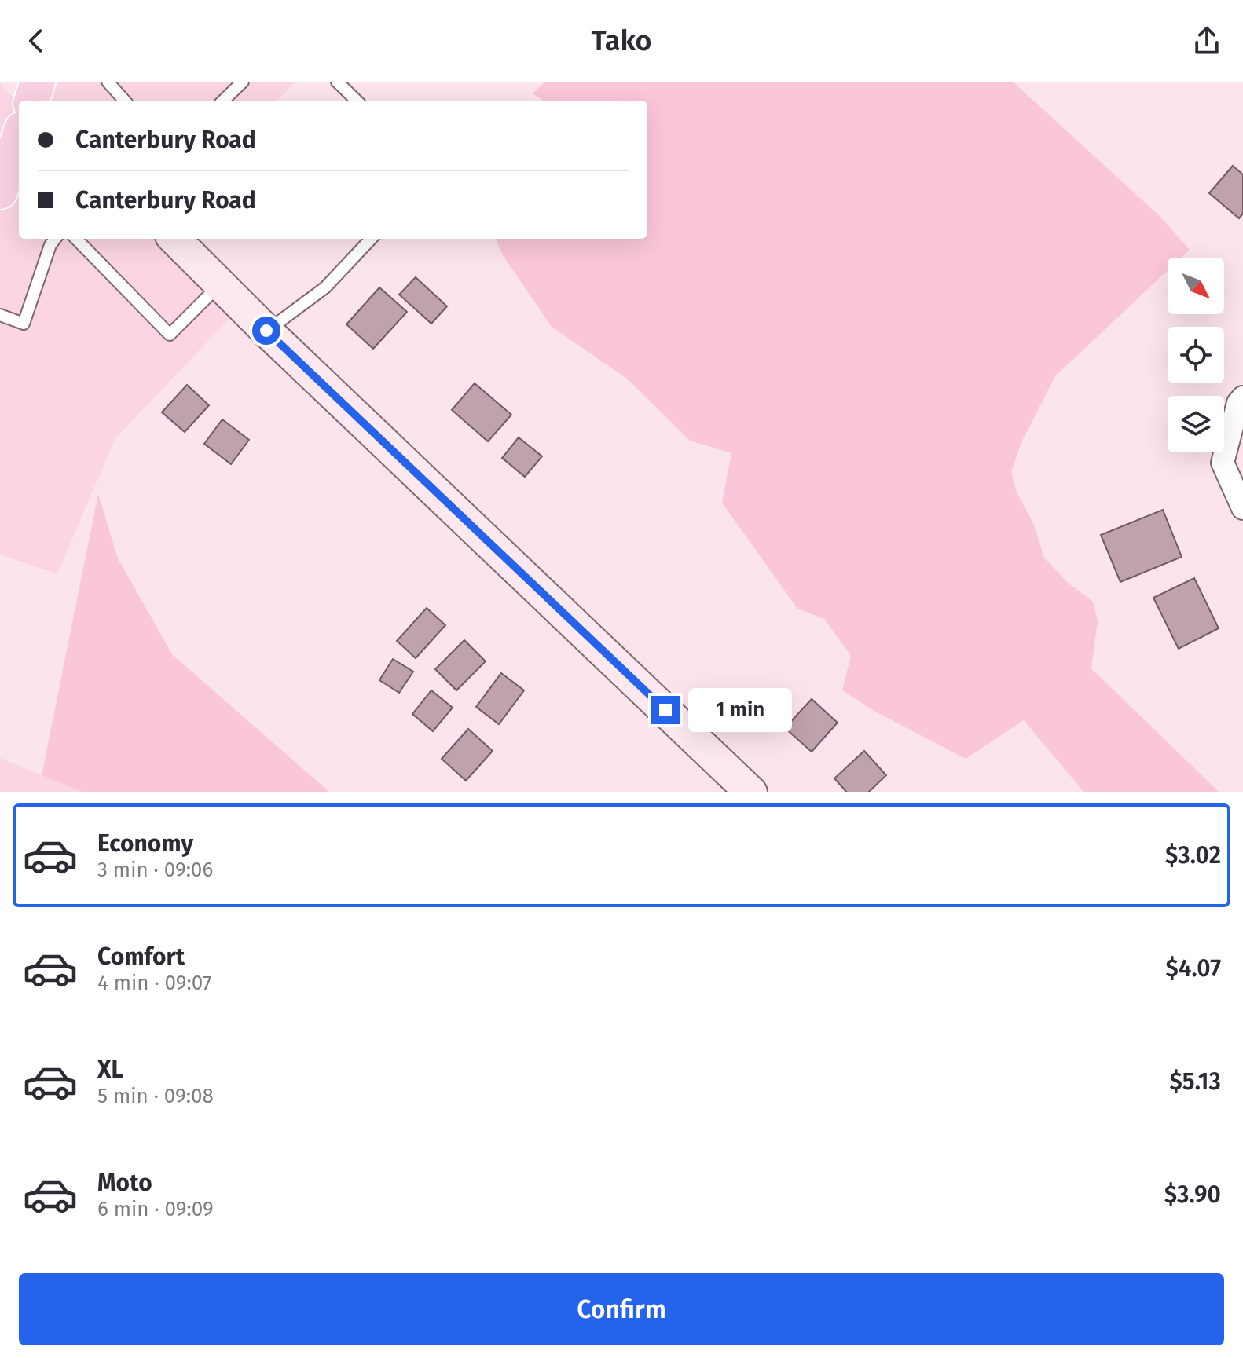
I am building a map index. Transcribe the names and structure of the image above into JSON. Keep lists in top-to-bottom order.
{
  "north": "bottom right",
  "page": {
    "header": "Tako",
    "banner": ["Canterbury Road", "Canterbury Road"],
    "bubble": "1 min",
    "list": [
      {
        "name": "Economy",
        "note": "3 min · 09:06",
        "value": "$3.02"
      },
      {
        "name": "Comfort",
        "note": "4 min · 09:07",
        "value": "$4.07"
      },
      {
        "name": "XL",
        "note": "5 min · 09:08",
        "value": "$5.13"
      },
      {
        "name": "Moto",
        "note": "6 min · 09:09",
        "value": "$3.90"
      }
    ],
    "buttons": "Confirm"
  }
}
